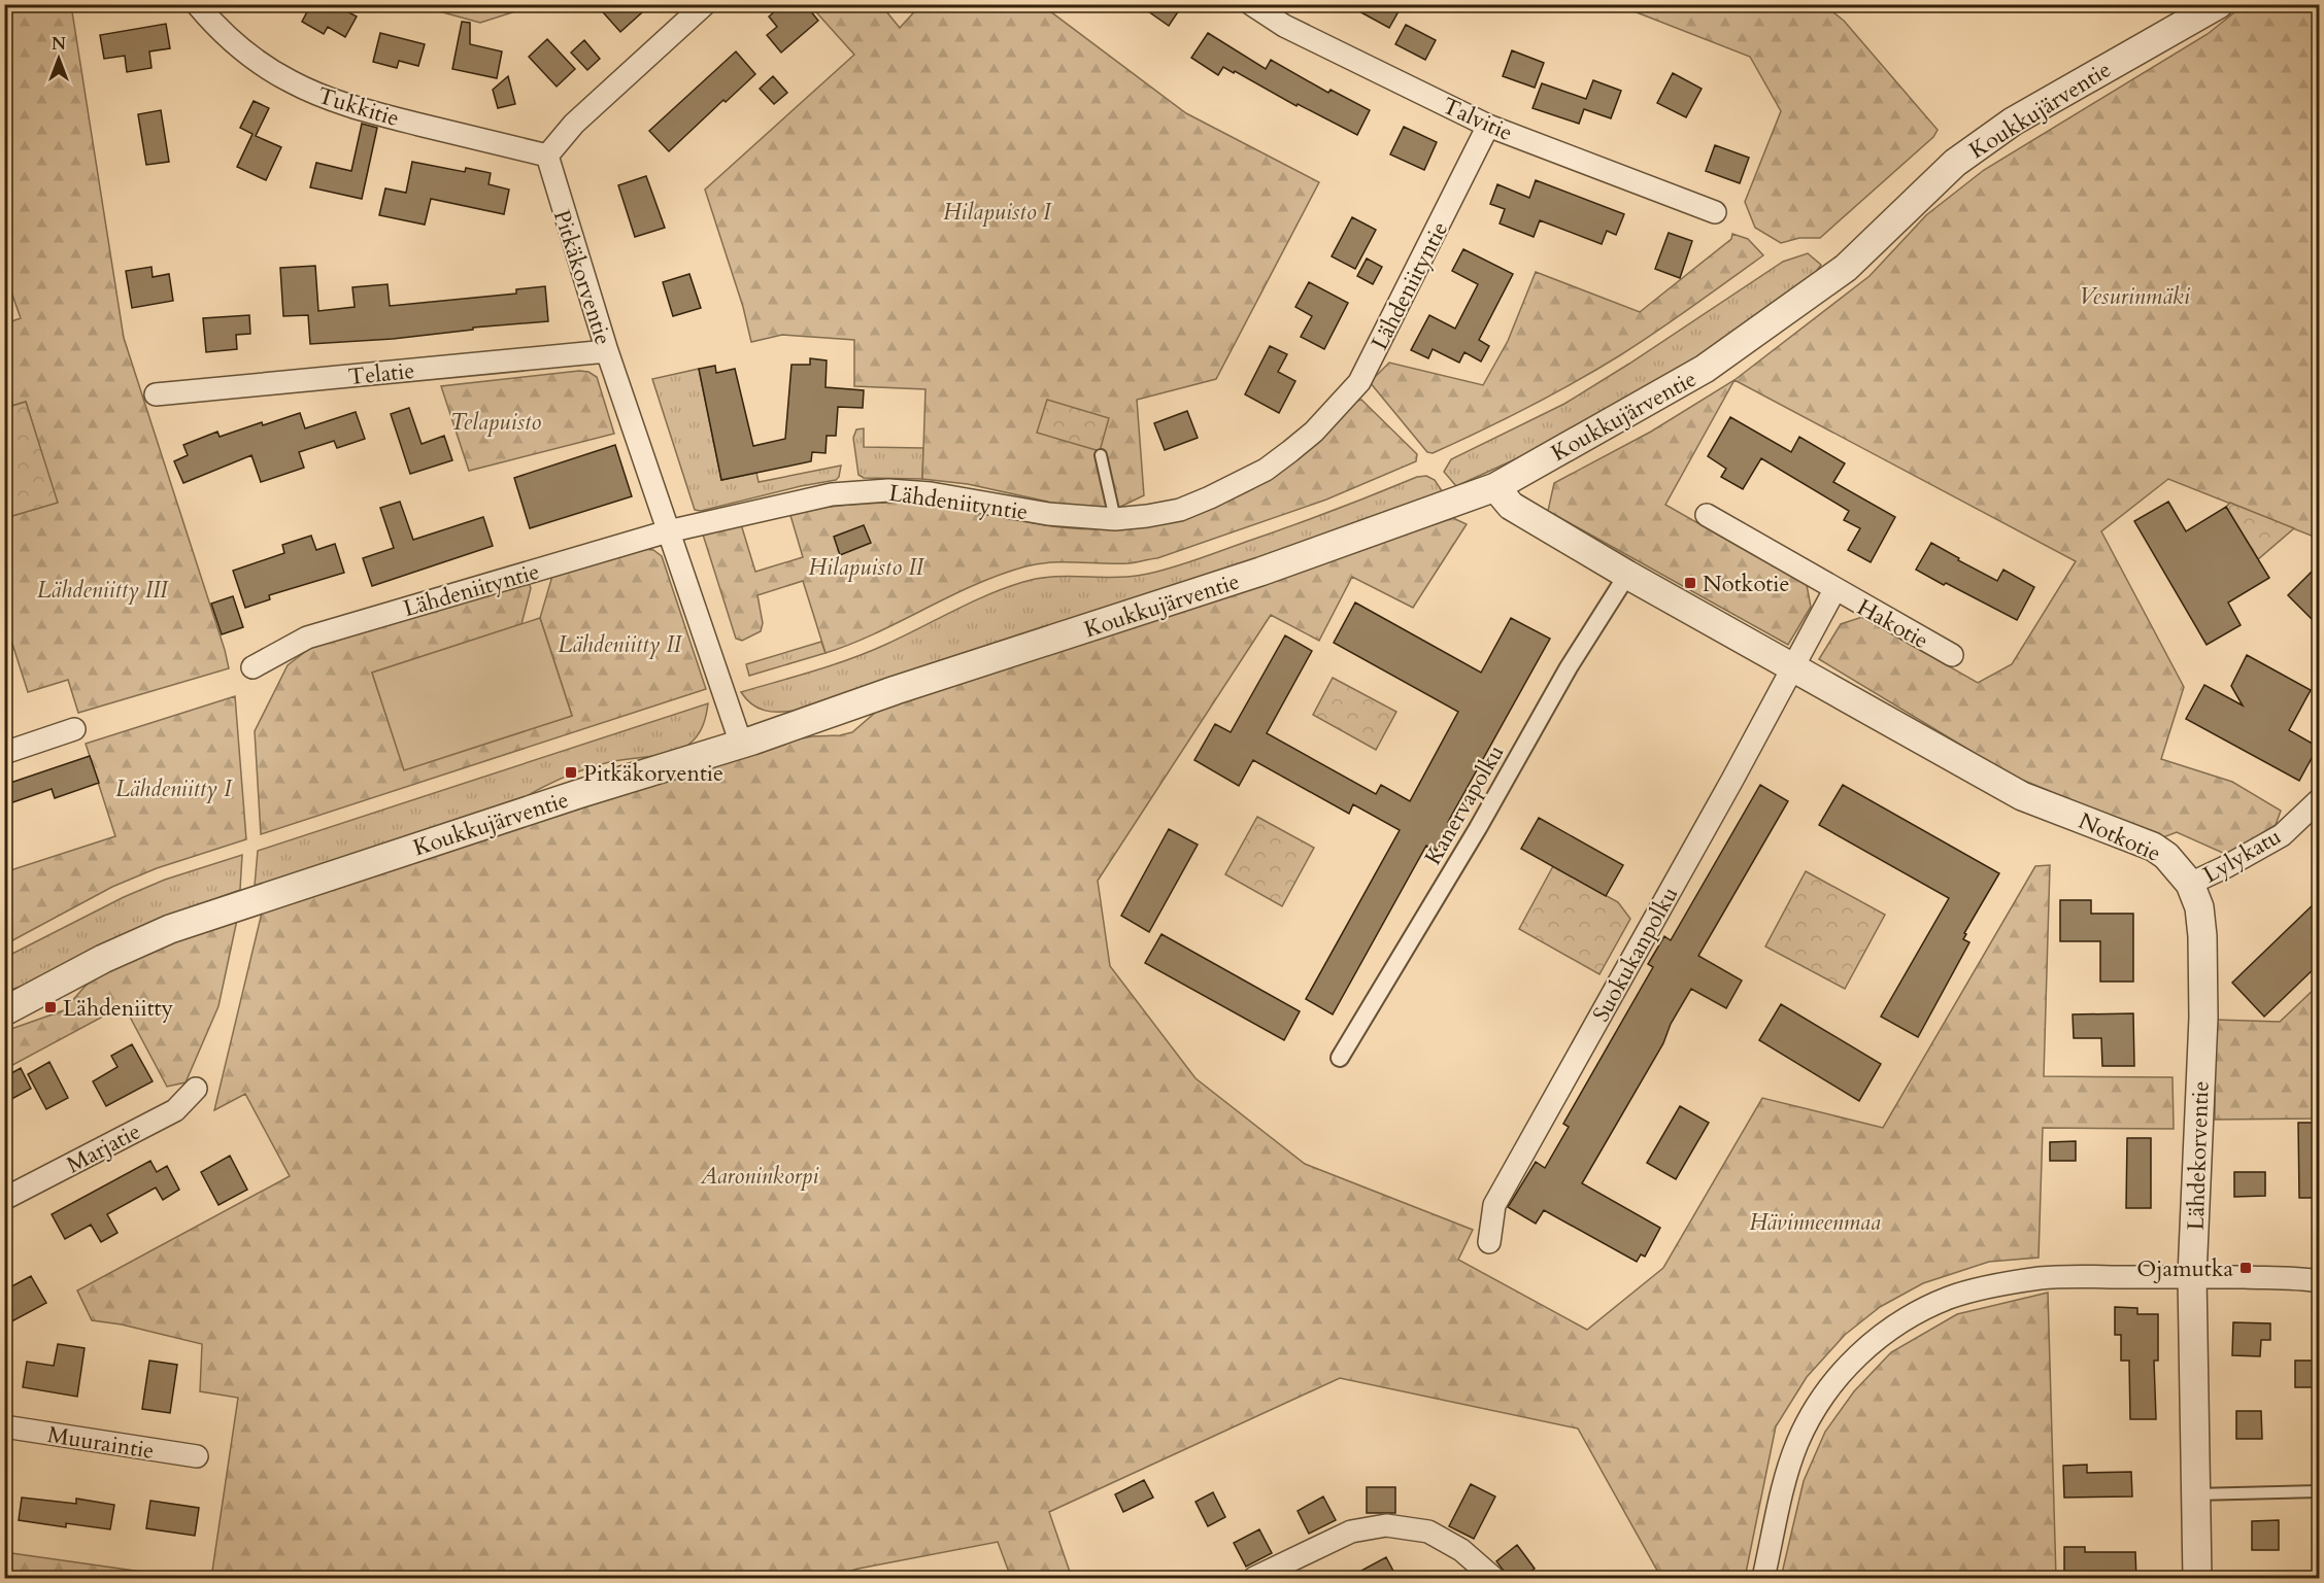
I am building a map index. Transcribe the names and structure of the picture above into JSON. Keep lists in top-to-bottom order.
{
  "streets": {
    "street": [
      "Tukkitie",
      "Koukkujärventie",
      "Talvitie",
      "Pitkäkorventie",
      "Lähdeniityntie",
      "Telatie",
      "Hakotie",
      "Kanervapolku",
      "Notkotie",
      "Lylykatu",
      "Suokukanpolku",
      "Marjatie",
      "Lähdekorventie",
      "Muuraintie"
    ]
  },
  "crossings": [
    ["Tukkitie", "Pitkäkorventie"],
    ["Koukkujärventie", "Pitkäkorventie"],
    ["Koukkujärventie", "Notkotie"],
    ["Talvitie", "Lähdeniityntie"],
    ["Pitkäkorventie", "Lähdeniityntie"],
    ["Pitkäkorventie", "Telatie"],
    ["Hakotie", "Notkotie"],
    ["Hakotie", "Suokukanpolku"],
    ["Kanervapolku", "Notkotie"],
    ["Notkotie", "Lylykatu"],
    ["Notkotie", "Suokukanpolku"],
    ["Notkotie", "Lähdekorventie"],
    ["Lylykatu", "Lähdekorventie"]
  ],
  "parks": [
    "Hilapuisto I",
    "Vesurinmäki",
    "Telapuisto",
    "Hilapuisto II",
    "Lähdeniitty III",
    "Lähdeniitty II",
    "Lähdeniitty I",
    "Aaroninkorpi",
    "Hävinneenmaa"
  ],
  "places": {
    "transit": [
      "Notkotie",
      "Pitkäkorventie",
      "Lähdeniitty",
      "Ojamutka"
    ]
  },
  "north": "top"
}
